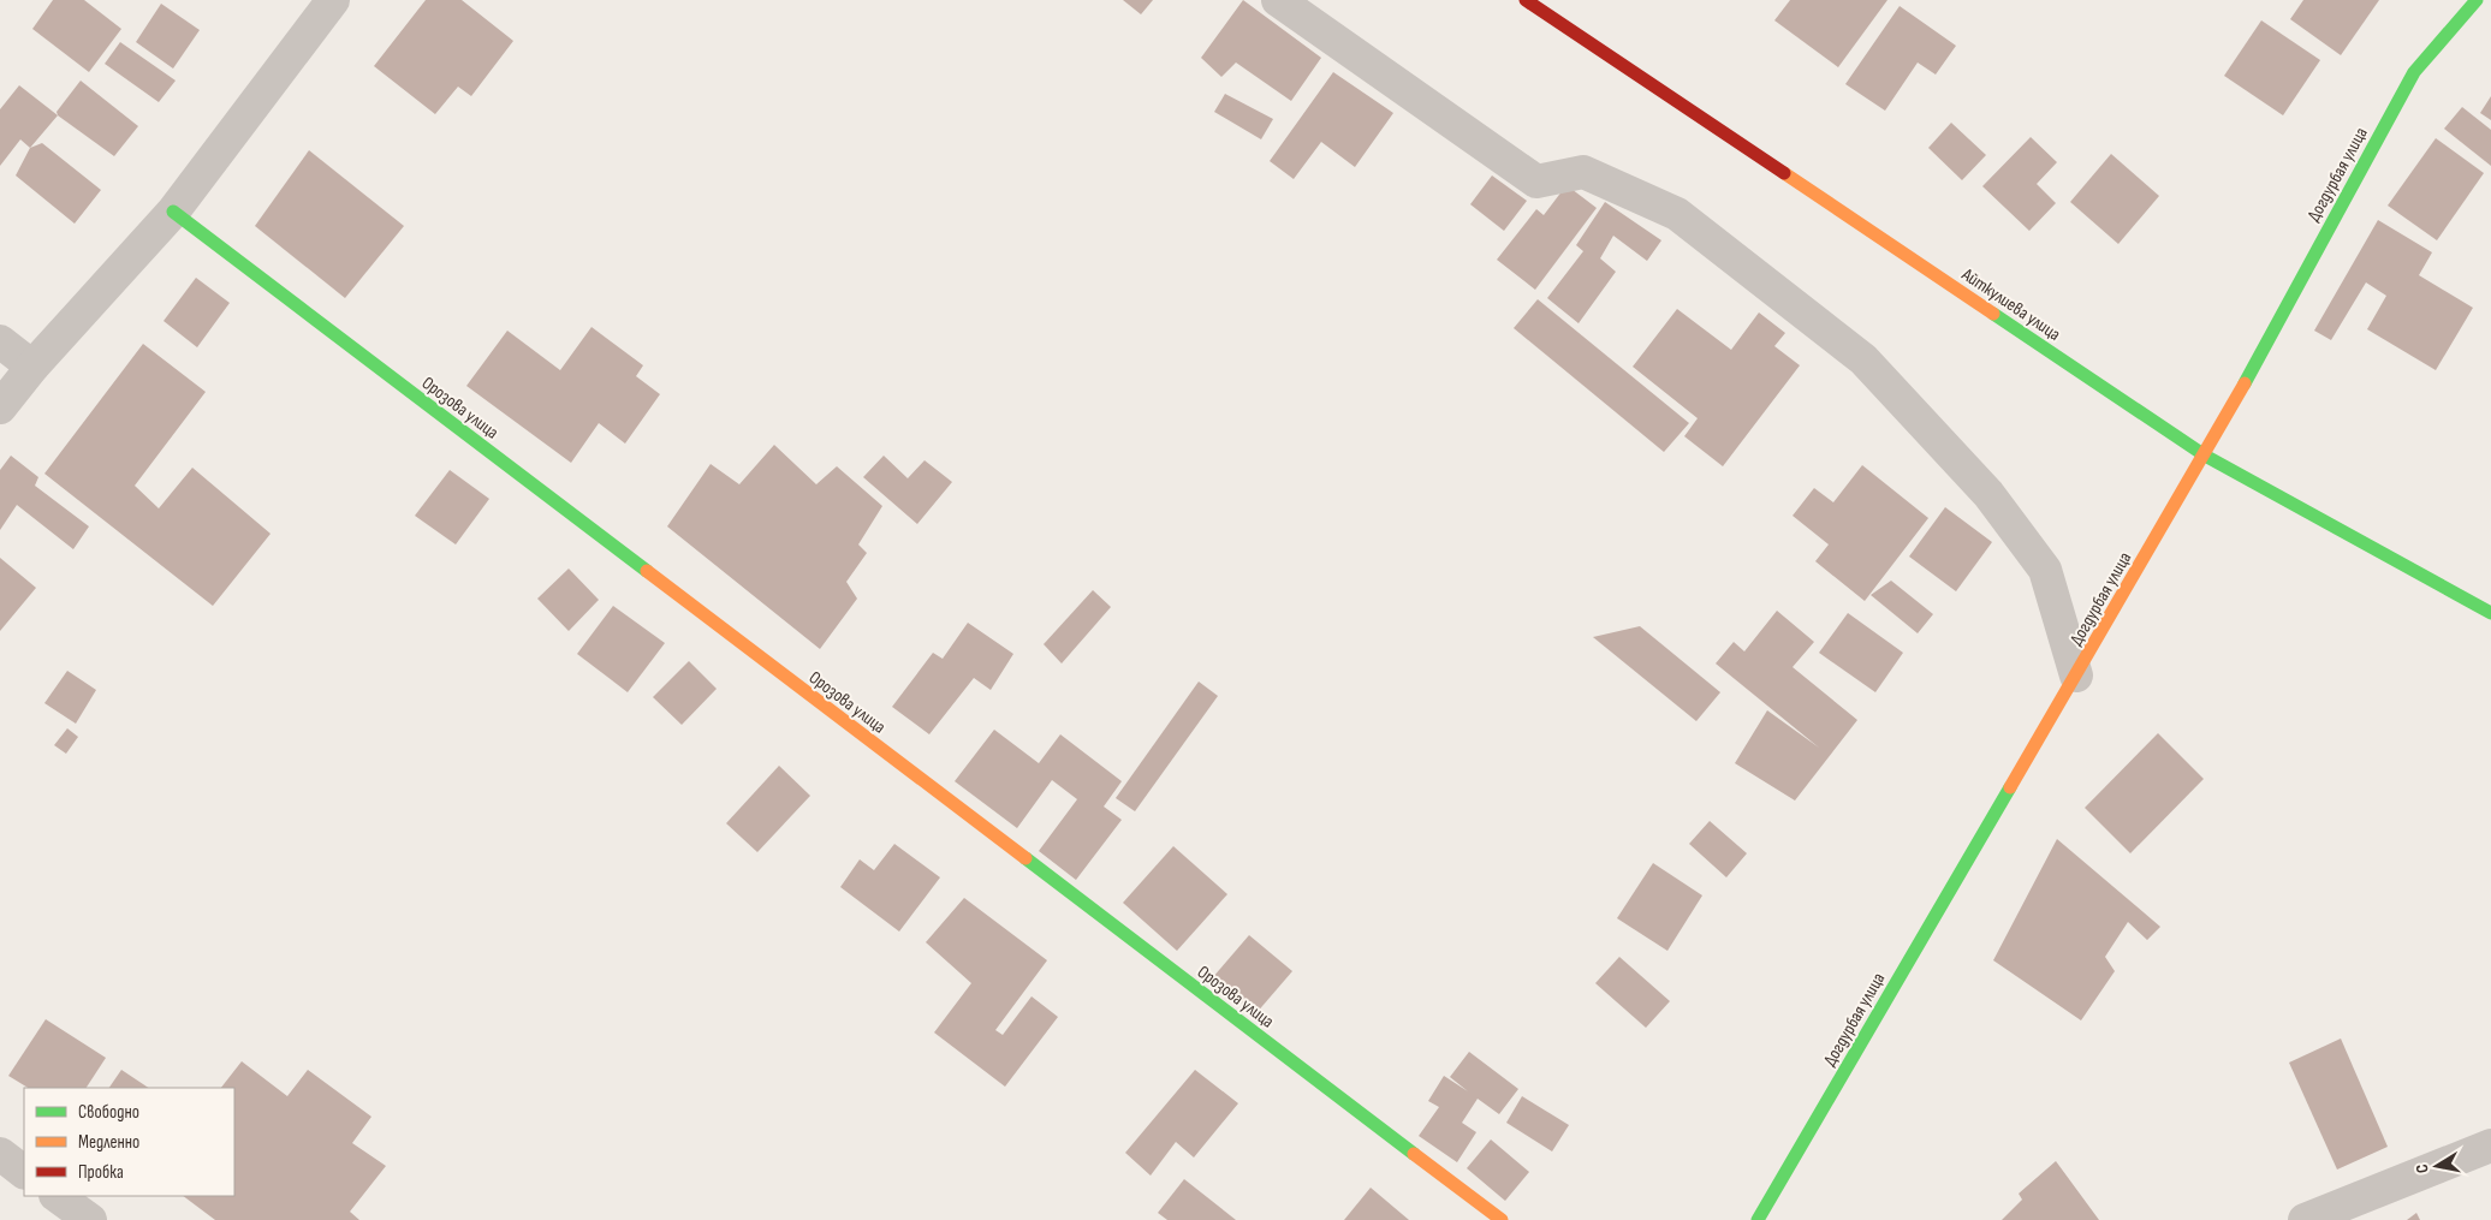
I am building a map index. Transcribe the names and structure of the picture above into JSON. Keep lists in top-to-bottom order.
{
  "streets": {
    "street": ["Догдурбая улица", "Айткулиева улица", "Орозова улица"]
  },
  "crossings": [
    ["Догдурбая улица", "Айткулиева улица"]
  ],
  "legend": ["Свободно", "Медленно", "Пробка"],
  "north": "left"
}
